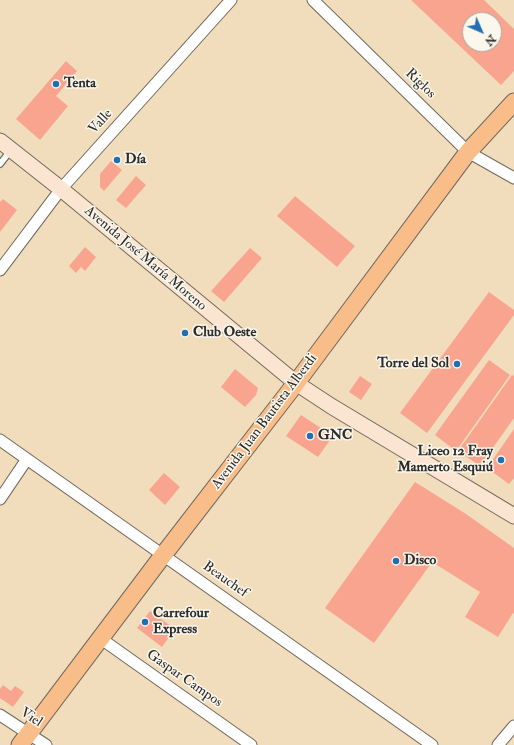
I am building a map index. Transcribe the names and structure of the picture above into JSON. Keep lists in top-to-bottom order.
{
  "streets": {
    "main road": ["Avenida José María Moreno", "Avenida Juan Bautista Alberdi"],
    "street": [
      "Riglos",
      "Valle",
      "Beauchef",
      "Gaspar Campos",
      "Viel"
    ]
  },
  "crossings": [
    ["Riglos", "Avenida Juan Bautista Alberdi"],
    ["Valle", "Avenida José María Moreno"],
    ["Avenida José María Moreno", "Avenida Juan Bautista Alberdi"],
    ["Avenida Juan Bautista Alberdi", "Beauchef"],
    ["Avenida Juan Bautista Alberdi", "Gaspar Campos"],
    ["Avenida Juan Bautista Alberdi", "Viel"]
  ],
  "places": [
    "Tenta",
    "Día",
    "Club Oeste",
    "Torre del Sol",
    "GNC",
    "Liceo 12 Fray Mamerto Esquiú",
    "Disco",
    "Carrefour Express"
  ],
  "north": "bottom right"
}
